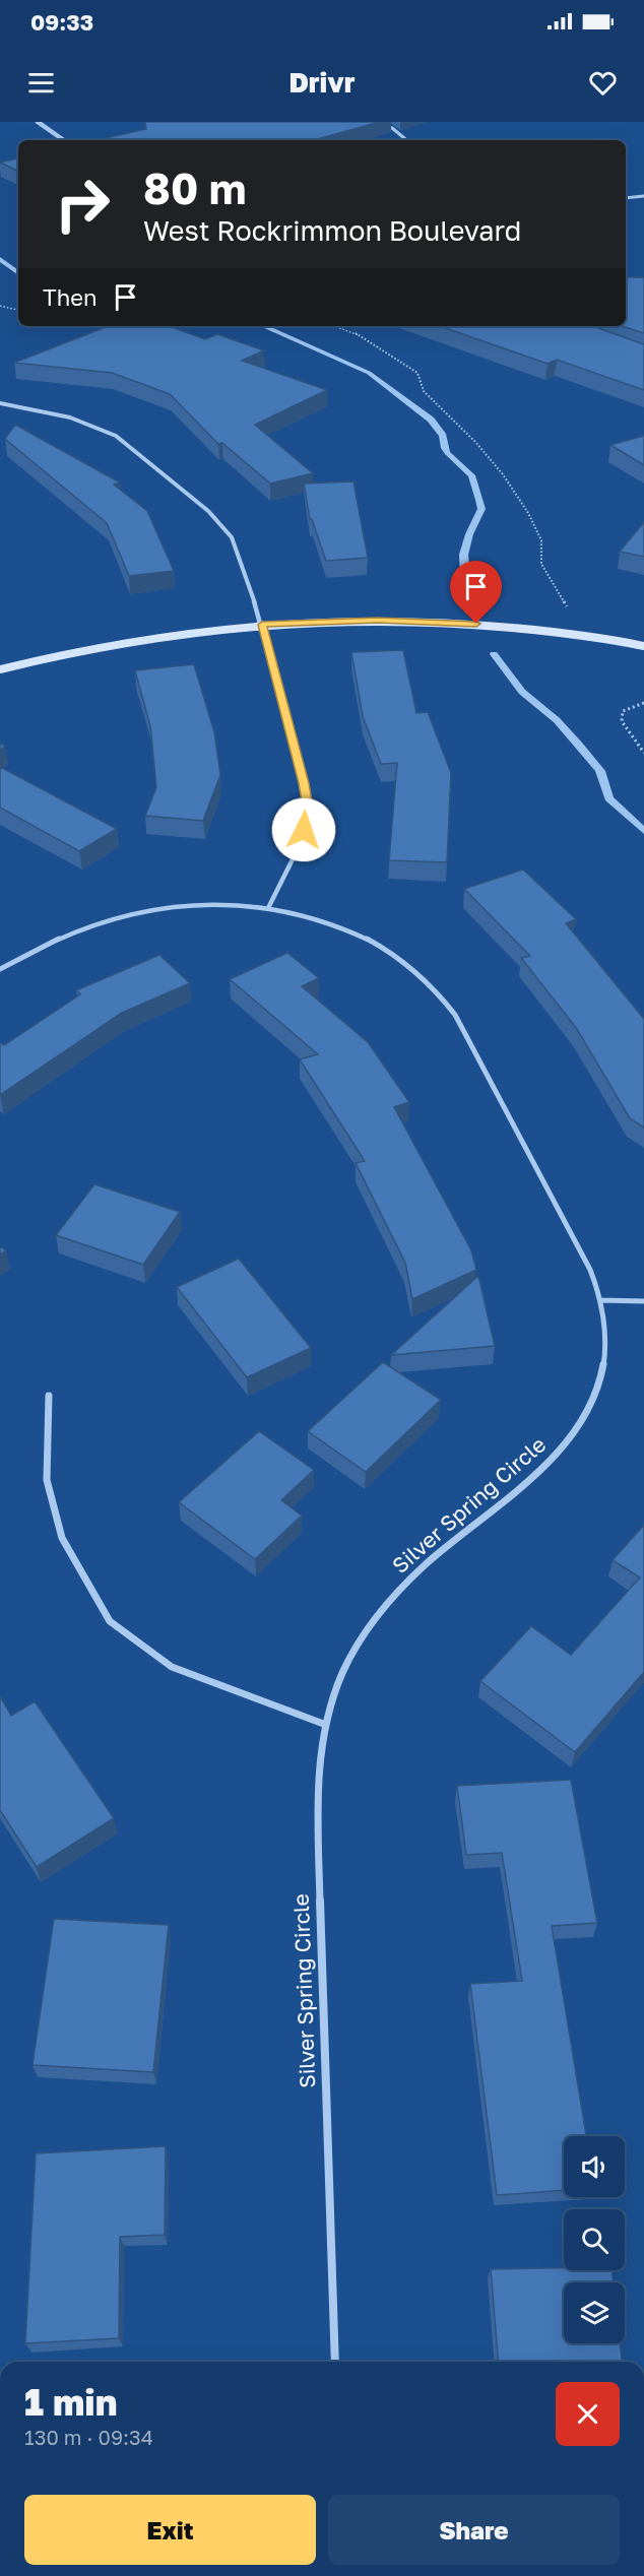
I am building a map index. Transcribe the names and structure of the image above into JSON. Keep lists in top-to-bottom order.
{
  "streets": {
    "street": ["Silver Spring Circle"]
  },
  "page": {
    "status": "09:33",
    "header": "Drivr",
    "turn": ["80 m", "West Rockrimmon Boulevard"],
    "then": "Then",
    "heading": ["1 min", "130 m · 09:34"],
    "buttons": ["Exit", "Share"]
  }
}
